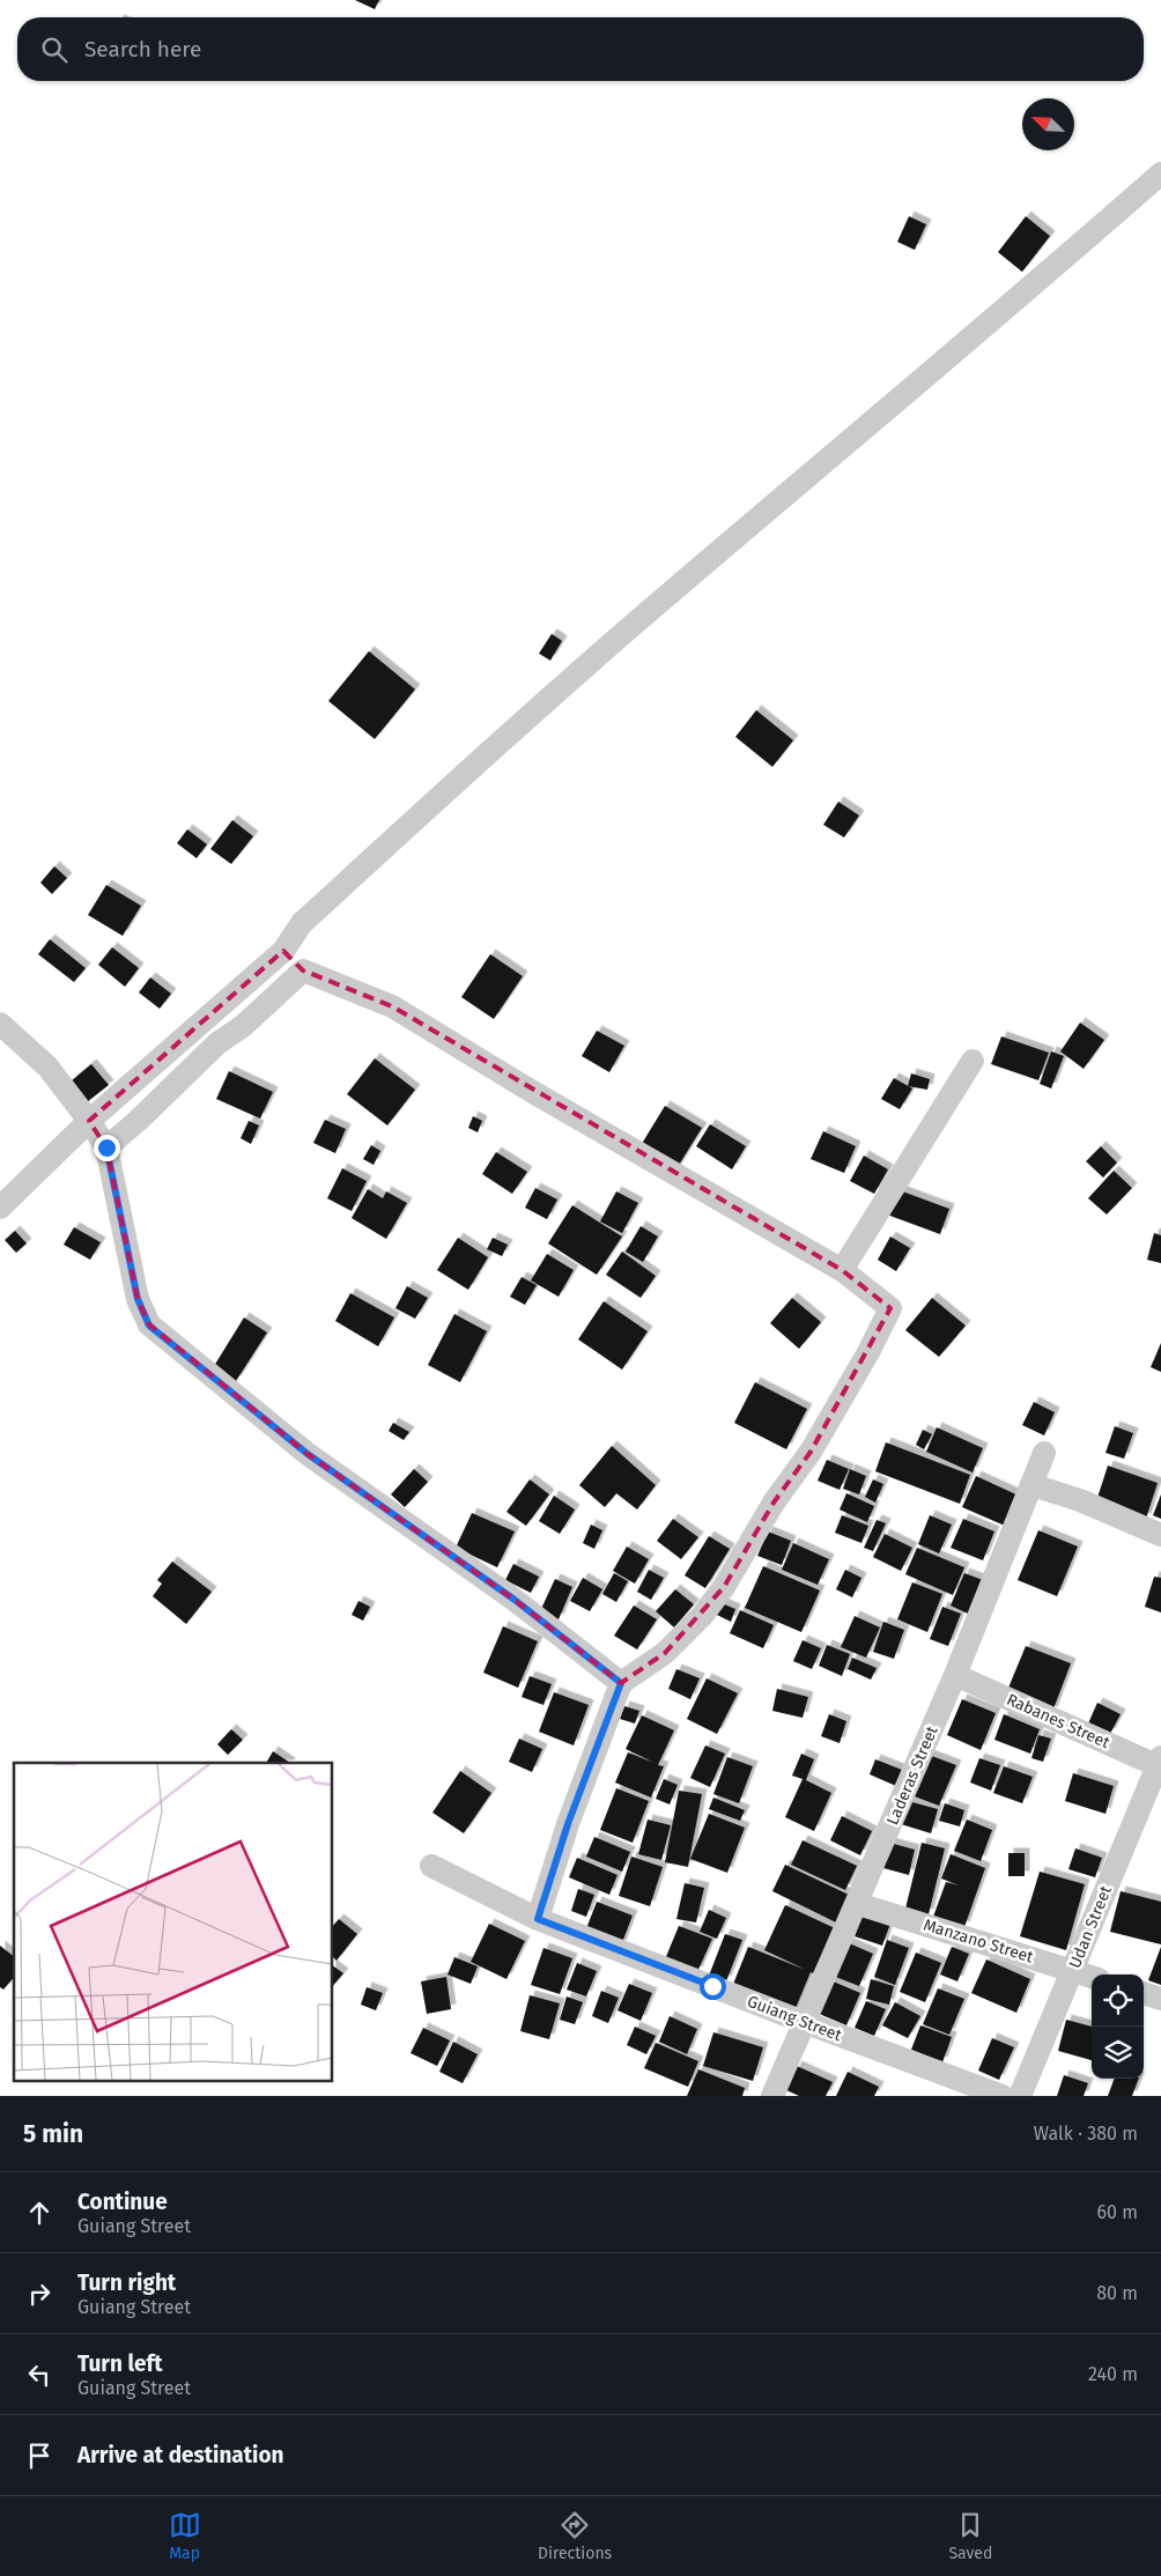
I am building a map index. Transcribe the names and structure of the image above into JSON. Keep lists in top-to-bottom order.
{
  "streets": {
    "street": [
      "Rabanes Street",
      "Laderas Street",
      "Udan Street",
      "Manzano Street",
      "Guiang Street"
    ]
  },
  "crossings": [
    ["Rabanes Street", "Laderas Street"],
    ["Rabanes Street", "Udan Street"],
    ["Laderas Street", "Manzano Street"],
    ["Laderas Street", "Guiang Street"],
    ["Udan Street", "Manzano Street"]
  ],
  "north": "top left",
  "page": {
    "search": "Search here",
    "heading": ["5 min", "Walk · 380 m"],
    "list": [
      ["Continue", "Guiang Street", "60 m"],
      ["Turn right", "Guiang Street", "80 m"],
      ["Turn left", "Guiang Street", "240 m"],
      "Arrive at destination"
    ],
    "nav": ["Map", "Directions", "Saved"]
  }
}
